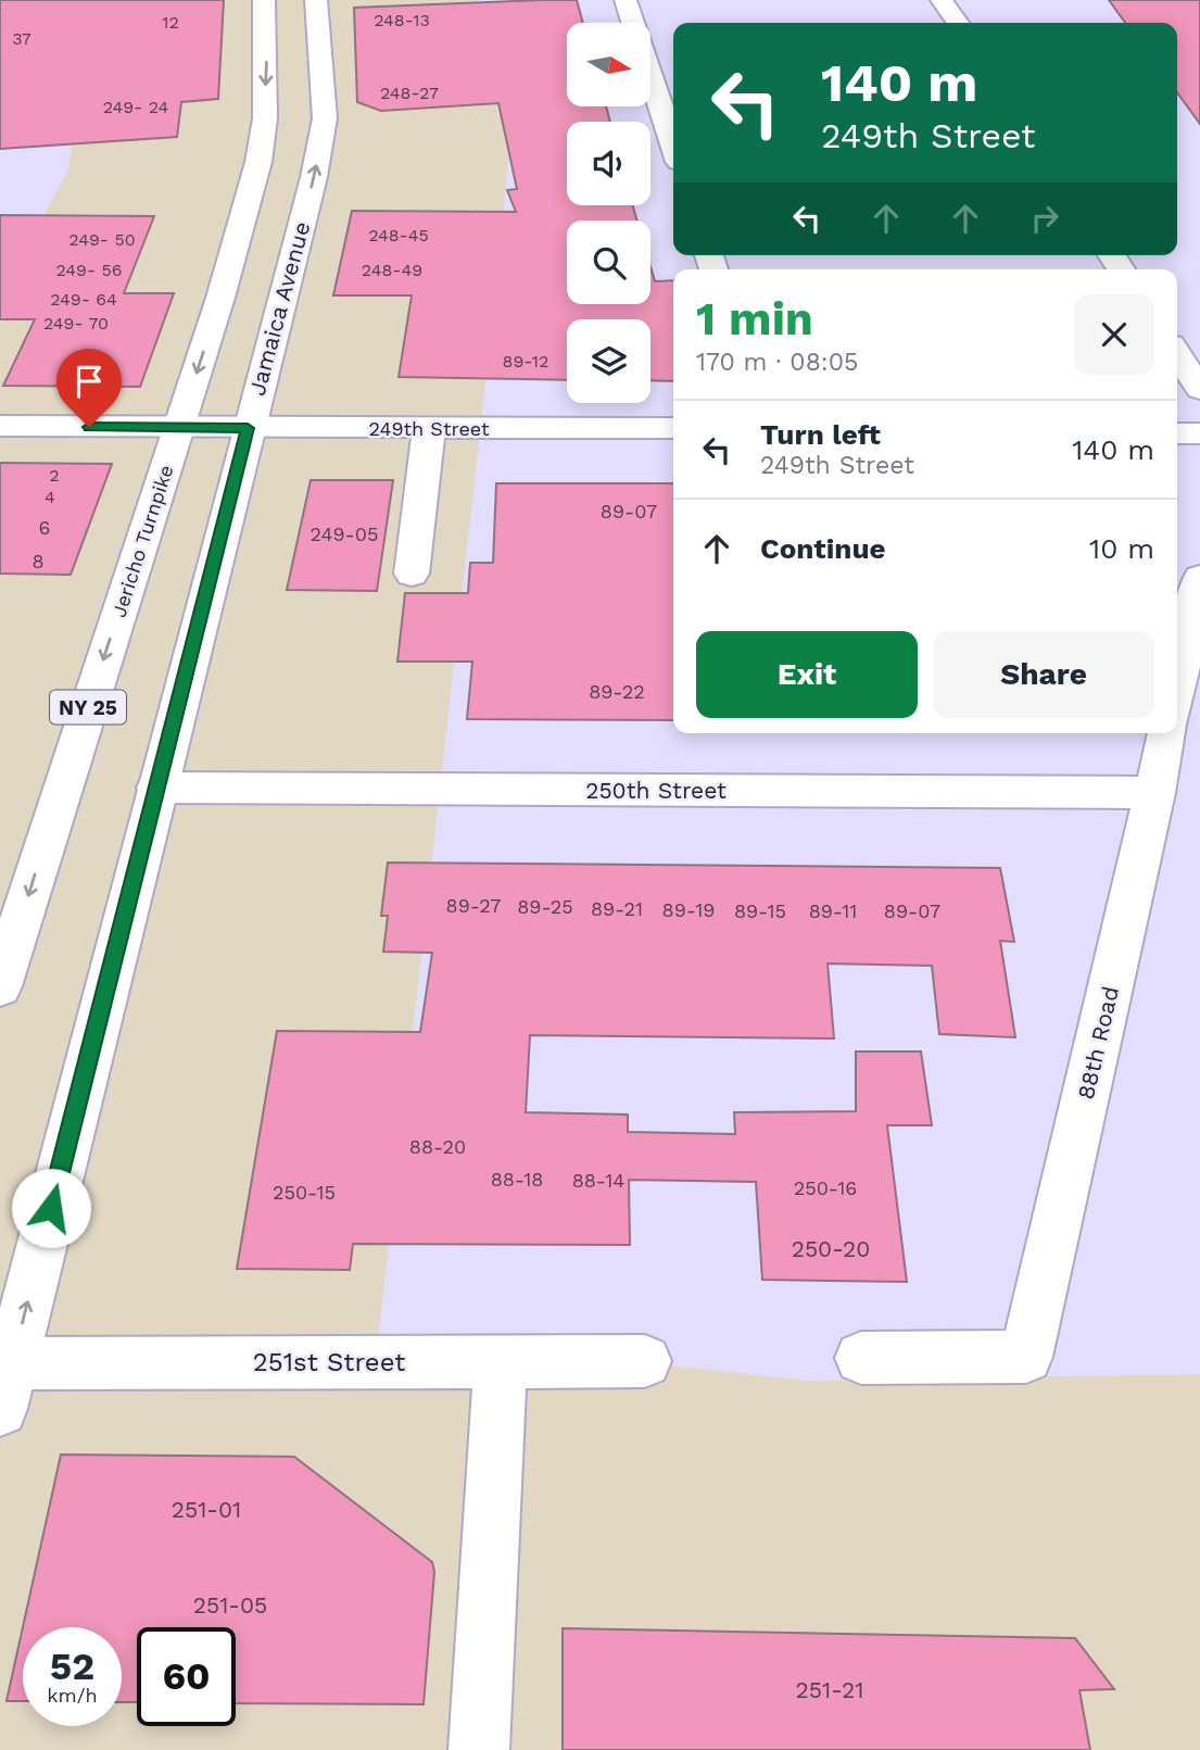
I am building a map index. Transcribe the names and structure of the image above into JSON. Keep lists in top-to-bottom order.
{
  "streets": {
    "street": [
      "Jamaica Avenue",
      "249th Street",
      "Jericho Turnpike",
      "NY 25",
      "250th Street",
      "88th Road",
      "251st Street"
    ]
  },
  "crossings": [
    ["Jamaica Avenue", "249th Street"],
    ["Jamaica Avenue", "250th Street"],
    ["Jamaica Avenue", "251st Street"],
    ["249th Street", "Jericho Turnpike"],
    ["250th Street", "88th Road"]
  ],
  "one_way": ["Jamaica Avenue", "Jericho Turnpike"],
  "house_numbers": [
    "248-13",
    "12",
    "37",
    "248-27",
    "249- 24",
    "248-45",
    "249- 50",
    "249- 56",
    "248-49",
    "249- 64",
    "249- 70",
    "89-12",
    "2",
    "4",
    "89-07",
    "6",
    "249-05",
    "8",
    "89-22",
    "89-27",
    "89-25",
    "89-21",
    "89-19",
    "89-15",
    "89-11",
    "89-07",
    "88-20",
    "88-18",
    "88-14",
    "250-16",
    "250-15",
    "250-20",
    "251-01",
    "251-05",
    "251-21"
  ],
  "north": "right",
  "page": {
    "turn": ["140 m", "249th Street"],
    "heading": ["1 min", "170 m · 08:05"],
    "list": [
      {
        "name": "Turn left",
        "note": "249th Street",
        "value": "140 m"
      },
      {
        "name": "Continue",
        "value": "10 m"
      }
    ],
    "buttons": ["Exit", "Share"],
    "speed": "52 km/h",
    "limit": "60"
  }
}
